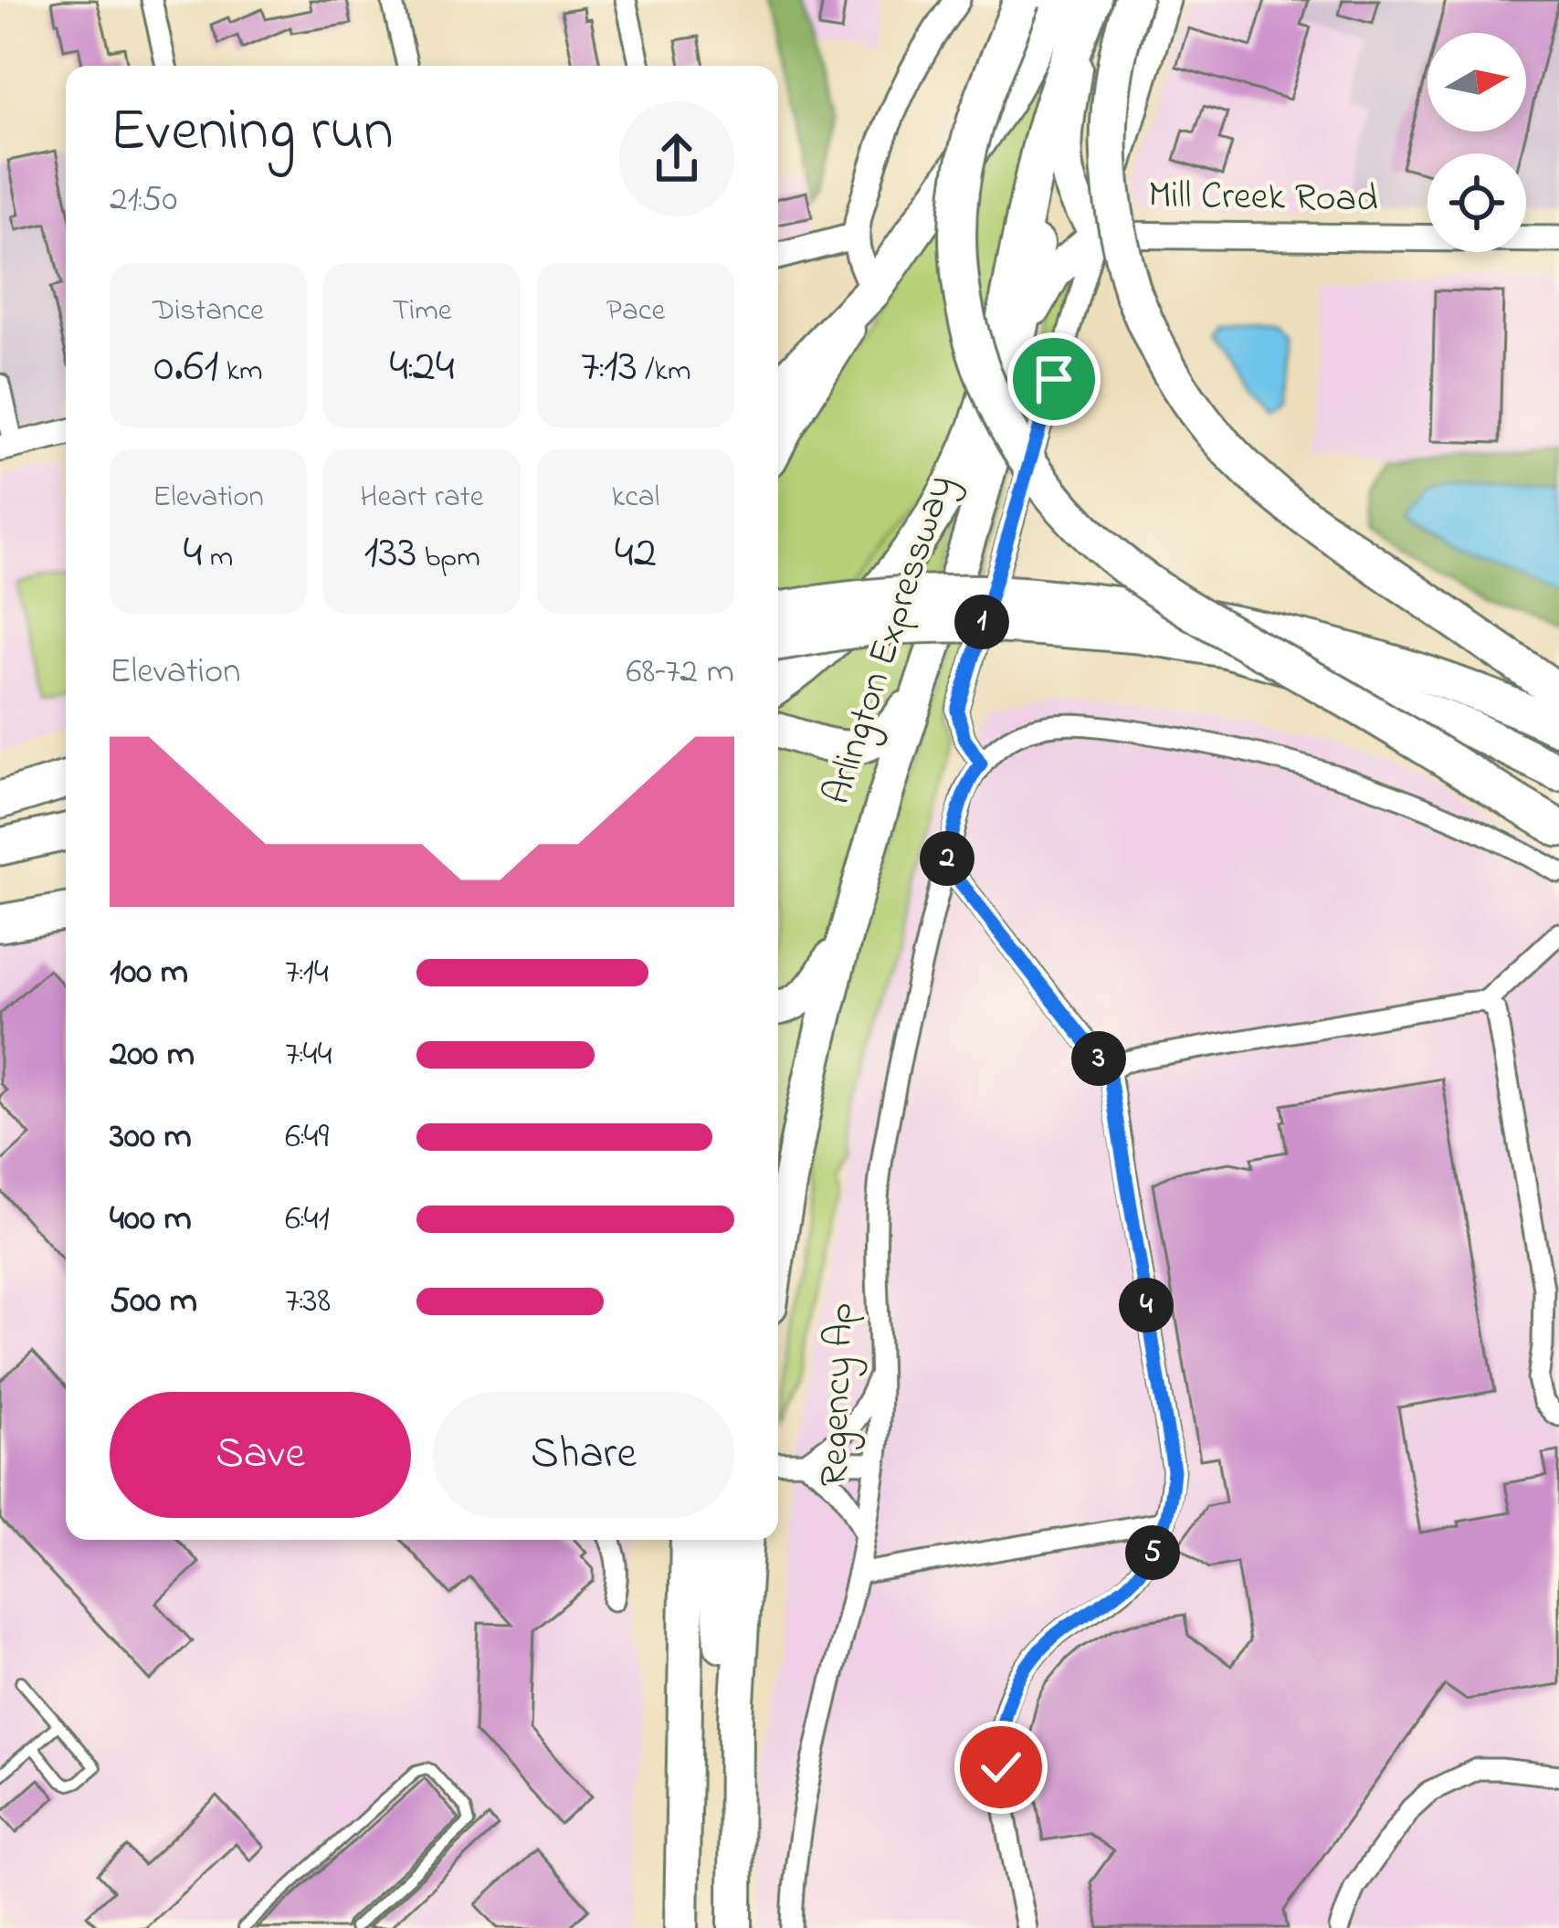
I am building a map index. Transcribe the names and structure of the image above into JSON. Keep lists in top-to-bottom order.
{
  "streets": {
    "highway": ["Arlington Expressway"],
    "street": ["Mill Creek Road", "Regency Ap"]
  },
  "north": "right",
  "page": {
    "heading": ["Evening run", "21:50"],
    "stats": [
      ["Distance", "0.61 km"],
      ["Time", "4:24"],
      ["Pace", "7:13 /km"],
      ["Elevation", "4 m"],
      ["Heart rate", "133 bpm"],
      ["kcal", "42"]
    ],
    "pins": [
      "1",
      "2",
      "3",
      "4",
      "5"
    ],
    "chart": ["Elevation", "68–72 m"],
    "list": [
      {
        "name": "100 m",
        "note": "7:14"
      },
      {
        "name": "200 m",
        "note": "7:44"
      },
      {
        "name": "300 m",
        "note": "6:49"
      },
      {
        "name": "400 m",
        "note": "6:41"
      },
      {
        "name": "500 m",
        "note": "7:38"
      }
    ],
    "buttons": ["Save", "Share"]
  }
}
